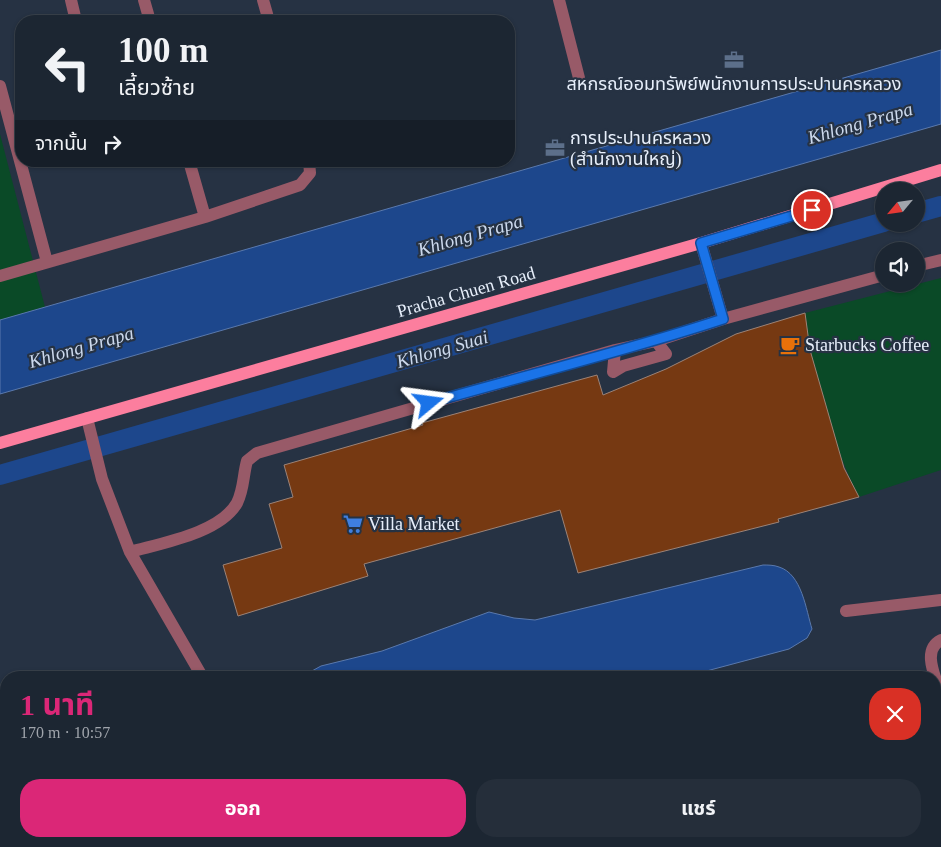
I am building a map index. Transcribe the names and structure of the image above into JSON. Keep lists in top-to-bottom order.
{
  "streets": {
    "main road": ["Pracha Chuen Road"]
  },
  "water": ["Khlong Prapa", "Khlong Suai"],
  "places": {
    "office": ["สหกรณ์ออมทรัพย์พนักงานการประปานครหลวง", "การประปานครหลวง (สำนักงานใหญ่)"],
    "cafe": ["Starbucks Coffee"],
    "supermarket": ["Villa Market"]
  },
  "north": "bottom left",
  "page": {
    "turn": ["100 m", "เลี้ยวซ้าย"],
    "then": "จากนั้น",
    "heading": ["1 นาที", "170 m · 10:57"],
    "buttons": ["ออก", "แชร์"]
  }
}
